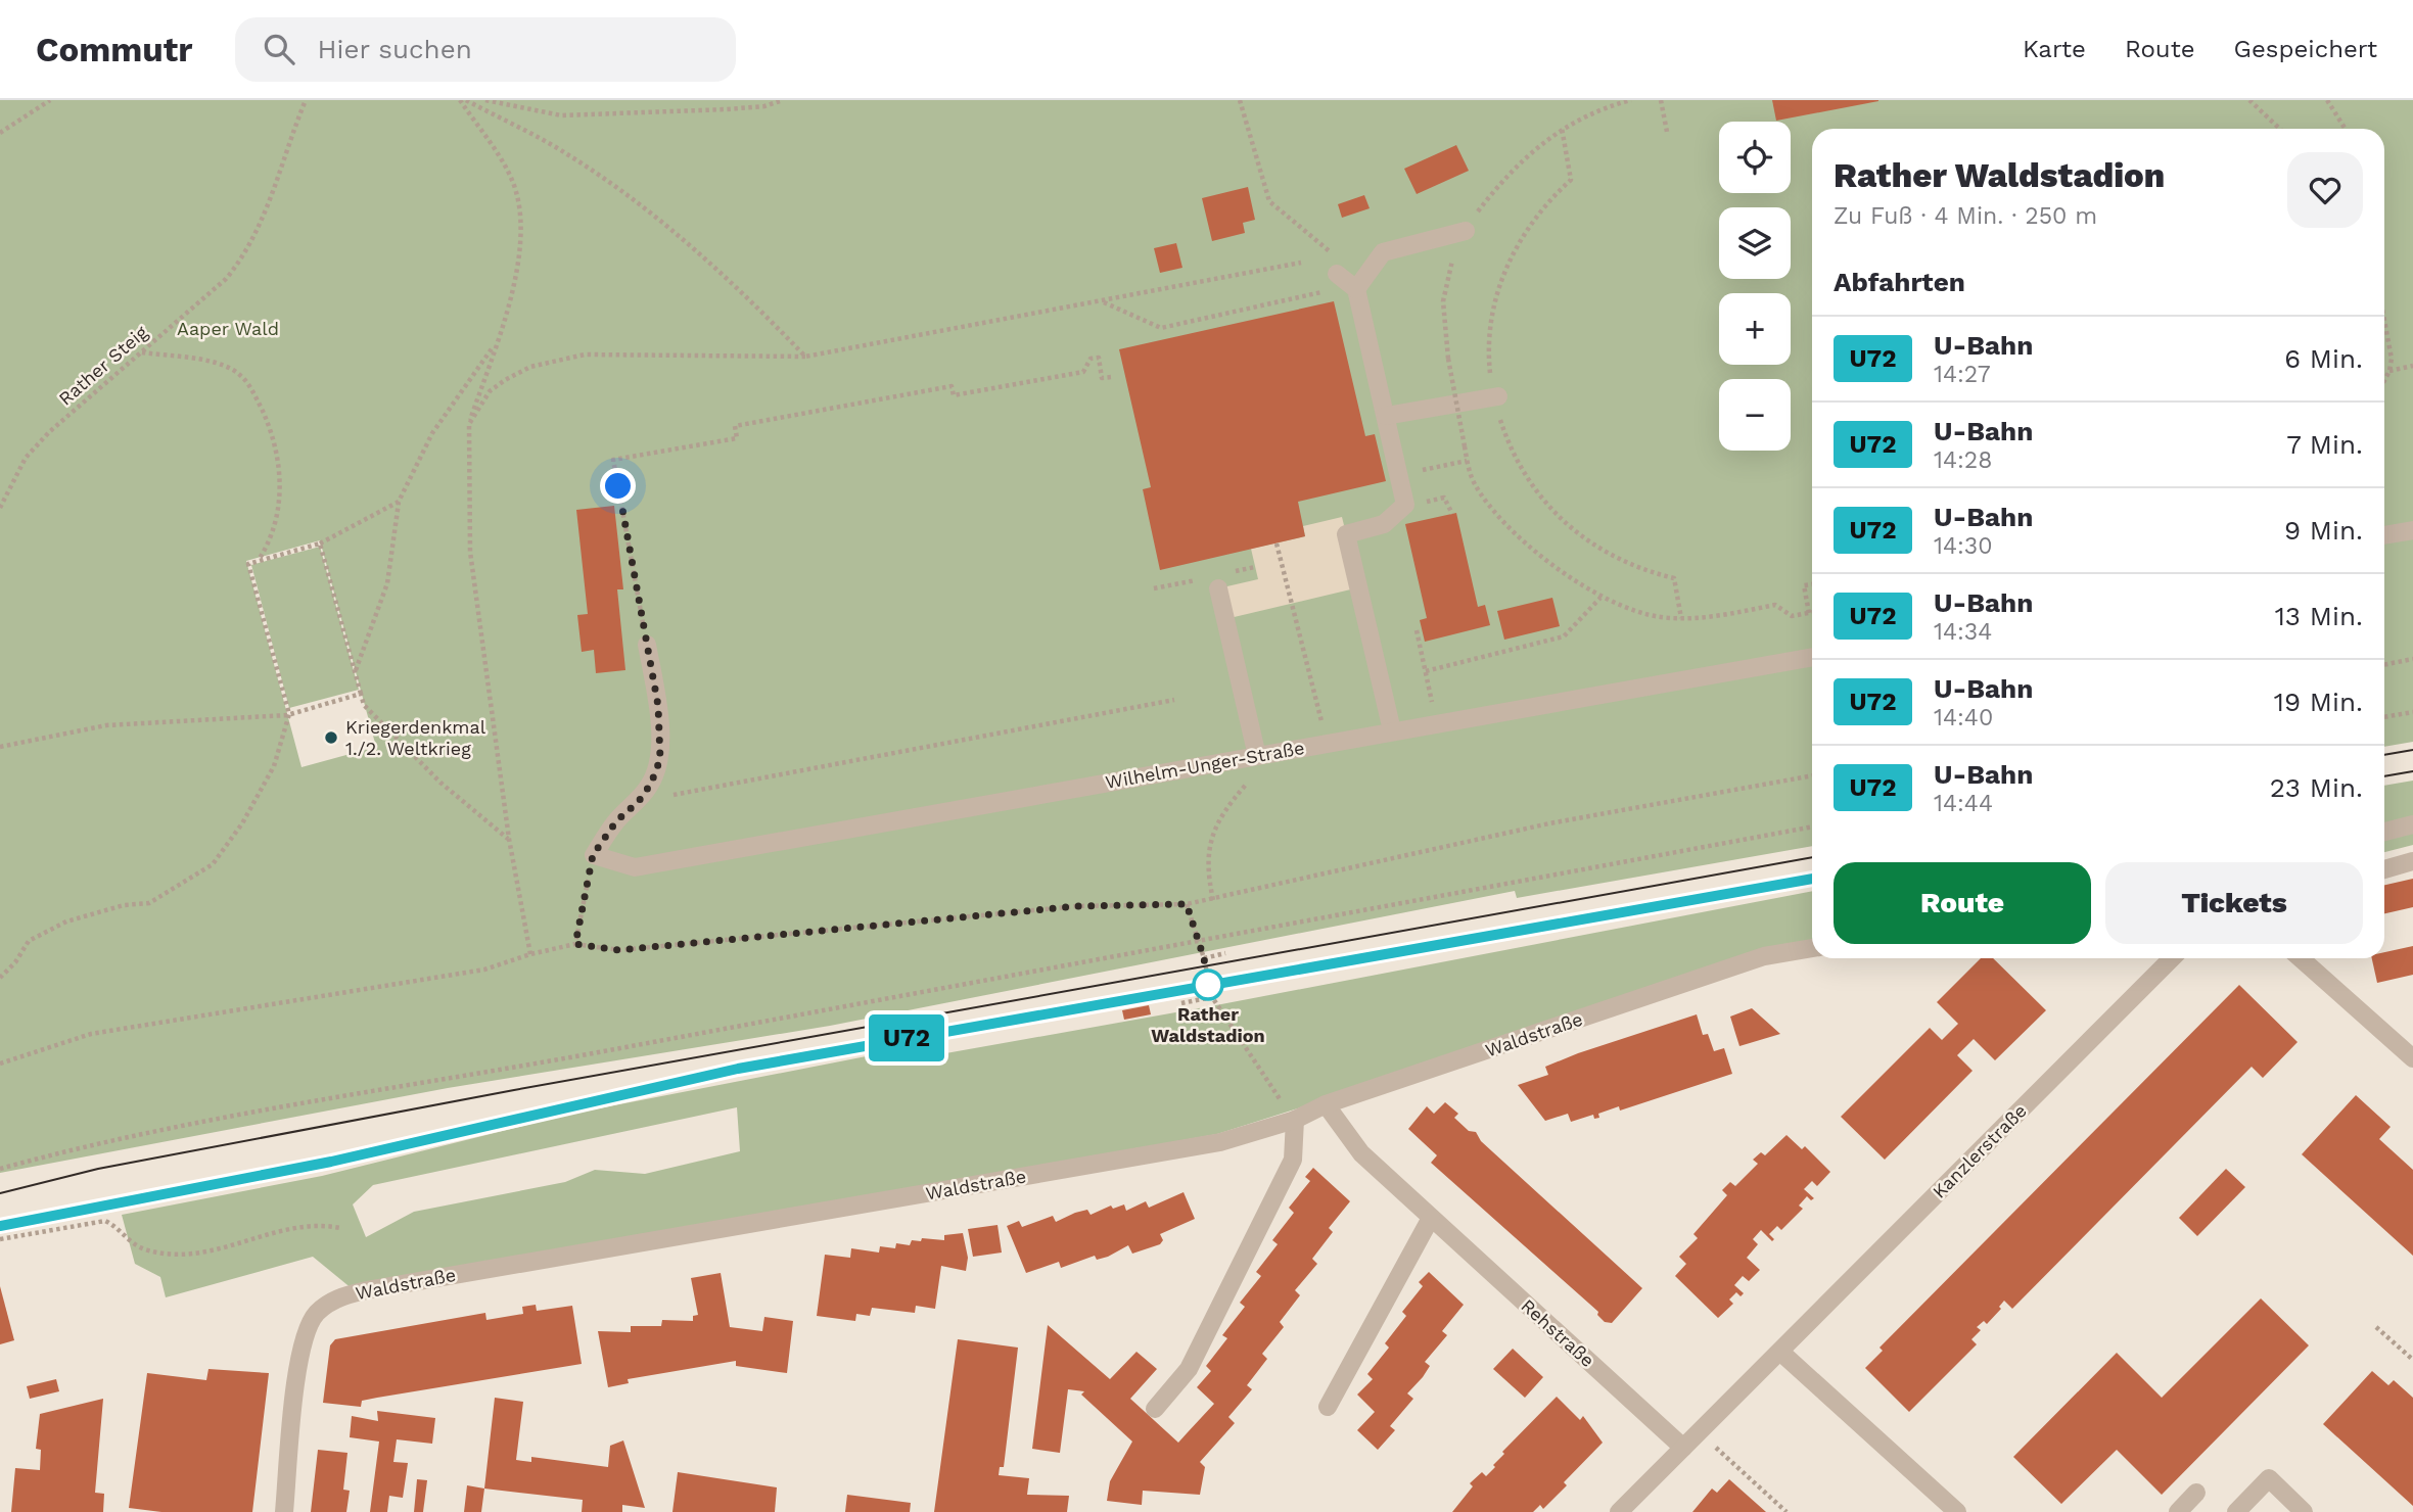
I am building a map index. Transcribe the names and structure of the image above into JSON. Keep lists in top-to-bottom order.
{
  "streets": {
    "street": [
      "Wilhelm-Unger-Straße",
      "Waldstraße",
      "Kanzlerstraße",
      "Rehstraße"
    ],
    "path": ["Rather Steig"]
  },
  "crossings": [
    ["Waldstraße", "Rehstraße"],
    ["Kanzlerstraße", "Rehstraße"]
  ],
  "parks": ["Aaper Wald"],
  "places": ["Kriegerdenkmal 1./2. Weltkrieg", "Rather Waldstadion"],
  "lines": ["metro line U72"],
  "page": {
    "header": "Commutr",
    "search": "Hier suchen",
    "nav": ["Karte", "Route", "Gespeichert"],
    "on_map": "U72",
    "map_buttons": ["+", "−"],
    "heading": [
      ["Rather Waldstadion", "Zu Fuß · 4 Min. · 250 m"],
      "Abfahrten"
    ],
    "list": [
      {
        "mark": "U72",
        "name": "U-Bahn",
        "note": "14:27",
        "value": "6 Min."
      },
      {
        "mark": "U72",
        "name": "U-Bahn",
        "note": "14:28",
        "value": "7 Min."
      },
      {
        "mark": "U72",
        "name": "U-Bahn",
        "note": "14:30",
        "value": "9 Min."
      },
      {
        "mark": "U72",
        "name": "U-Bahn",
        "note": "14:34",
        "value": "13 Min."
      },
      {
        "mark": "U72",
        "name": "U-Bahn",
        "note": "14:40",
        "value": "19 Min."
      },
      {
        "mark": "U72",
        "name": "U-Bahn",
        "note": "14:44",
        "value": "23 Min."
      }
    ],
    "buttons": ["Route", "Tickets"]
  }
}
